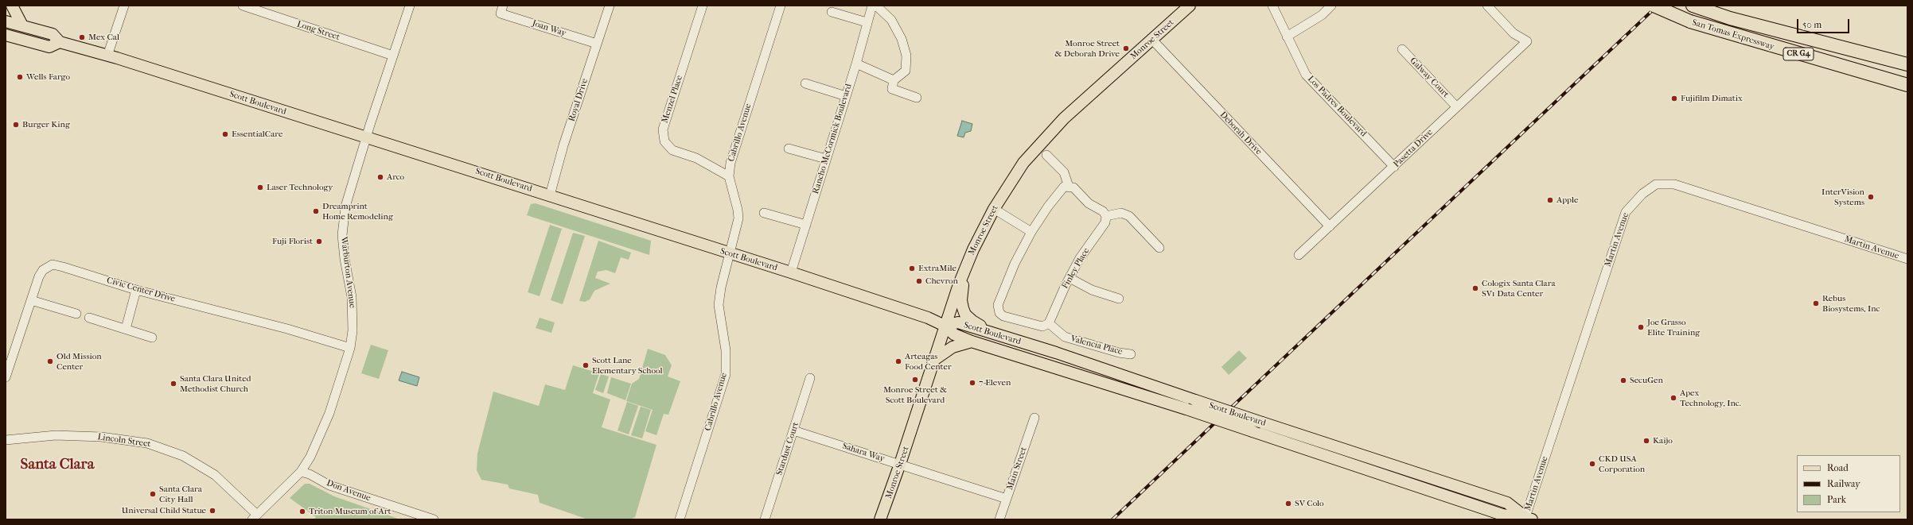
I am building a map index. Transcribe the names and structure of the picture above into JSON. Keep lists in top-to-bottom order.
{
  "streets": {
    "highway": ["San Tomas Expressway", "CR G4"],
    "main road": ["Monroe Street", "Scott Boulevard"],
    "street": [
      "Joan Way",
      "Long Street",
      "Galway Court",
      "Menzel Place",
      "Royal Drive",
      "Los Padres Boulevard",
      "Cabrillo Avenue",
      "Deborah Drive",
      "Rancho McCormick Boulevard",
      "Pasetta Drive",
      "Martin Avenue",
      "Finley Place",
      "Warburton Avenue",
      "Civic Center Drive",
      "Valencia Place",
      "Lincoln Street",
      "Stardust Court",
      "Sahara Way",
      "Main Street",
      "Don Avenue"
    ]
  },
  "crossings": [
    ["Joan Way", "Royal Drive"],
    ["Long Street", "Warburton Avenue"],
    ["Monroe Street", "Scott Boulevard"],
    ["Monroe Street", "Deborah Drive"],
    ["Monroe Street", "Sahara Way"],
    ["Galway Court", "Pasetta Drive"],
    ["Menzel Place", "Cabrillo Avenue"],
    ["Royal Drive", "Scott Boulevard"],
    ["Scott Boulevard", "Cabrillo Avenue"],
    ["Scott Boulevard", "Rancho McCormick Boulevard"],
    ["Scott Boulevard", "Martin Avenue"],
    ["Scott Boulevard", "Warburton Avenue"],
    ["Los Padres Boulevard", "Pasetta Drive"],
    ["Deborah Drive", "Pasetta Drive"],
    ["Finley Place", "Valencia Place"],
    ["Warburton Avenue", "Civic Center Drive"],
    ["Warburton Avenue", "Lincoln Street"],
    ["Warburton Avenue", "Don Avenue"],
    ["Stardust Court", "Sahara Way"],
    ["Sahara Way", "Main Street"]
  ],
  "districts": ["Santa Clara"],
  "places": [
    "Mex Cal",
    "Monroe Street & Deborah Drive",
    "Wells Fargo",
    "Fujifilm Dimatix",
    "Burger King",
    "EssentialCare",
    "Arco",
    "Laser Technology",
    "InterVision Systems",
    "Apple",
    "Dreamprint Home Remodeling",
    "Fuji Florist",
    "ExtraMile",
    "Chevron",
    "Cologix Santa Clara SV1 Data Center",
    "Rebus Biosystems, Inc",
    "Joe Grasso Elite Training",
    "Old Mission Center",
    "Arteagas Food Center",
    "Scott Lane Elementary School",
    "Monroe Street & Scott Boulevard",
    "SecuGen",
    "7-Eleven",
    "Santa Clara United Methodist Church",
    "Apex Technology, Inc.",
    "Kaijo",
    "CKD USA Corporation",
    "Santa Clara City Hall",
    "SV Colo",
    "Universal Child Statue",
    "Triton Museum of Art"
  ],
  "legend": ["Road", "Railway", "Park"],
  "scale_bar": "50 m"
}
